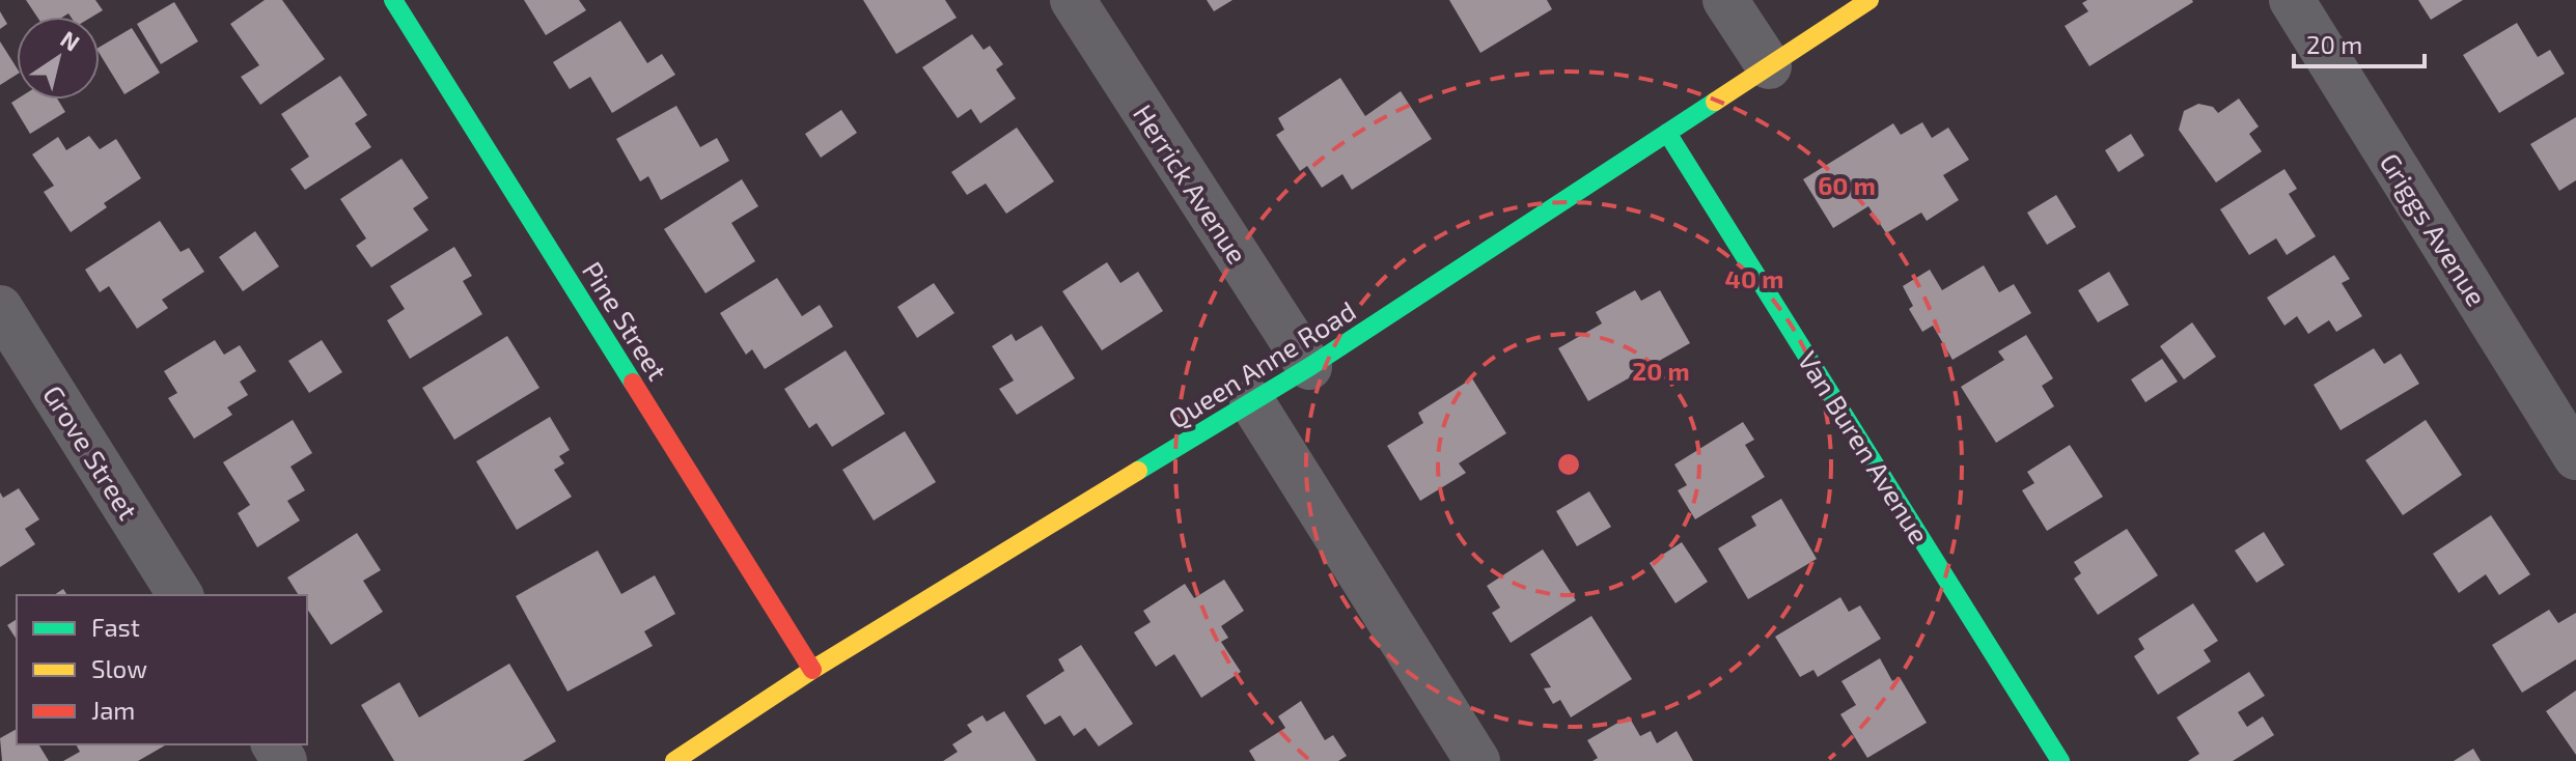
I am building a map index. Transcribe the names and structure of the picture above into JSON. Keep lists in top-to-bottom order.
{
  "streets": {
    "street": [
      "Herrick Avenue",
      "Griggs Avenue",
      "Pine Street",
      "Queen Anne Road",
      "Van Buren Avenue",
      "Grove Street"
    ]
  },
  "crossings": [
    ["Herrick Avenue", "Queen Anne Road"],
    ["Pine Street", "Queen Anne Road"],
    ["Queen Anne Road", "Van Buren Avenue"]
  ],
  "legend": ["Fast", "Slow", "Jam"],
  "scale_bar": "20 m",
  "north": "top right",
  "rings": ["60 m", "40 m", "20 m"]
}
